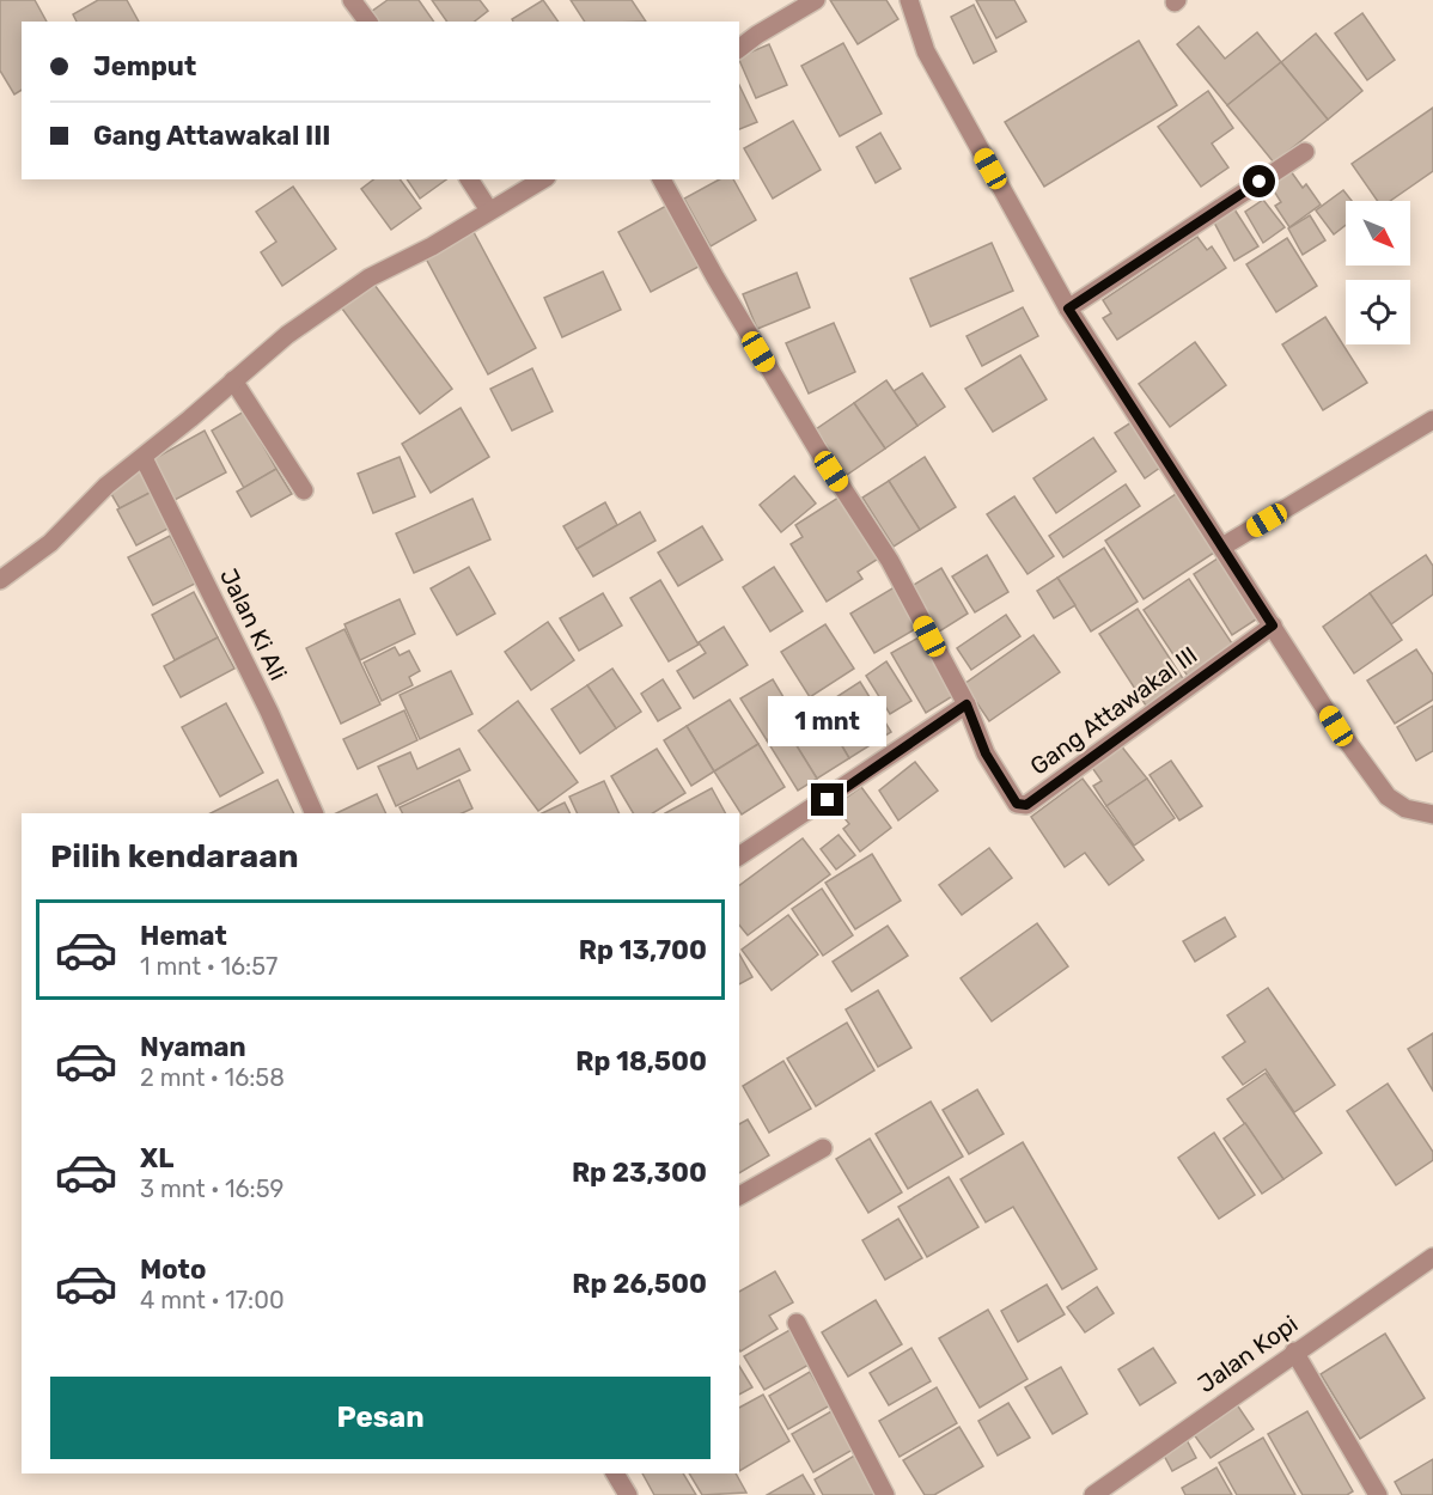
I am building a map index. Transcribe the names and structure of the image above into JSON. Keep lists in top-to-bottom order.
{
  "streets": {
    "street": ["Jalan Ki Ali", "Gang Attawakal III", "Jalan Kopi"]
  },
  "north": "bottom right",
  "page": {
    "banner": ["Jemput", "Gang Attawakal III"],
    "bubble": "1 mnt",
    "heading": "Pilih kendaraan",
    "list": [
      {
        "name": "Hemat",
        "note": "1 mnt · 16:57",
        "value": "Rp 13,700"
      },
      {
        "name": "Nyaman",
        "note": "2 mnt · 16:58",
        "value": "Rp 18,500"
      },
      {
        "name": "XL",
        "note": "3 mnt · 16:59",
        "value": "Rp 23,300"
      },
      {
        "name": "Moto",
        "note": "4 mnt · 17:00",
        "value": "Rp 26,500"
      }
    ],
    "buttons": "Pesan"
  }
}
